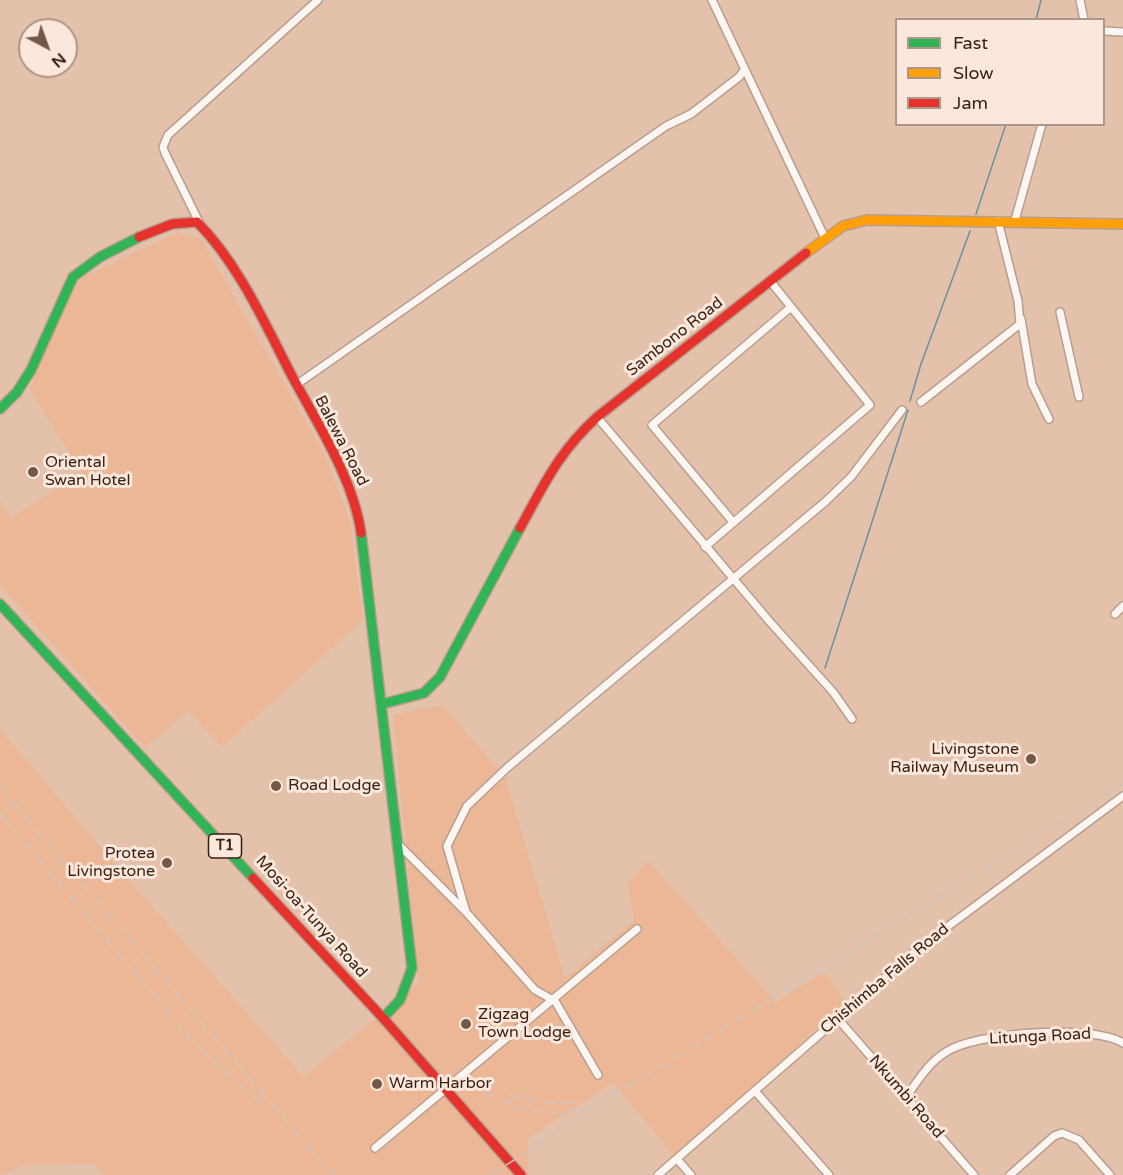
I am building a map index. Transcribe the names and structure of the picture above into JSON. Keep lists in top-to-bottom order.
{
  "streets": {
    "main road": [
      "Sambono Road",
      "Balewa Road",
      "T1",
      "Mosi-oa-Tunya Road"
    ],
    "street": ["Chishimba Falls Road", "Litunga Road", "Nkumbi Road"]
  },
  "crossings": [
    ["Sambono Road", "Balewa Road"],
    ["Balewa Road", "Mosi-oa-Tunya Road"],
    ["Chishimba Falls Road", "Nkumbi Road"],
    ["Litunga Road", "Nkumbi Road"]
  ],
  "places": [
    "Oriental Swan Hotel",
    "Livingstone Railway Museum",
    "Road Lodge",
    "Protea Livingstone",
    "Zigzag Town Lodge",
    "Warm Harbor"
  ],
  "legend": ["Fast", "Slow", "Jam"],
  "north": "bottom right"
}
